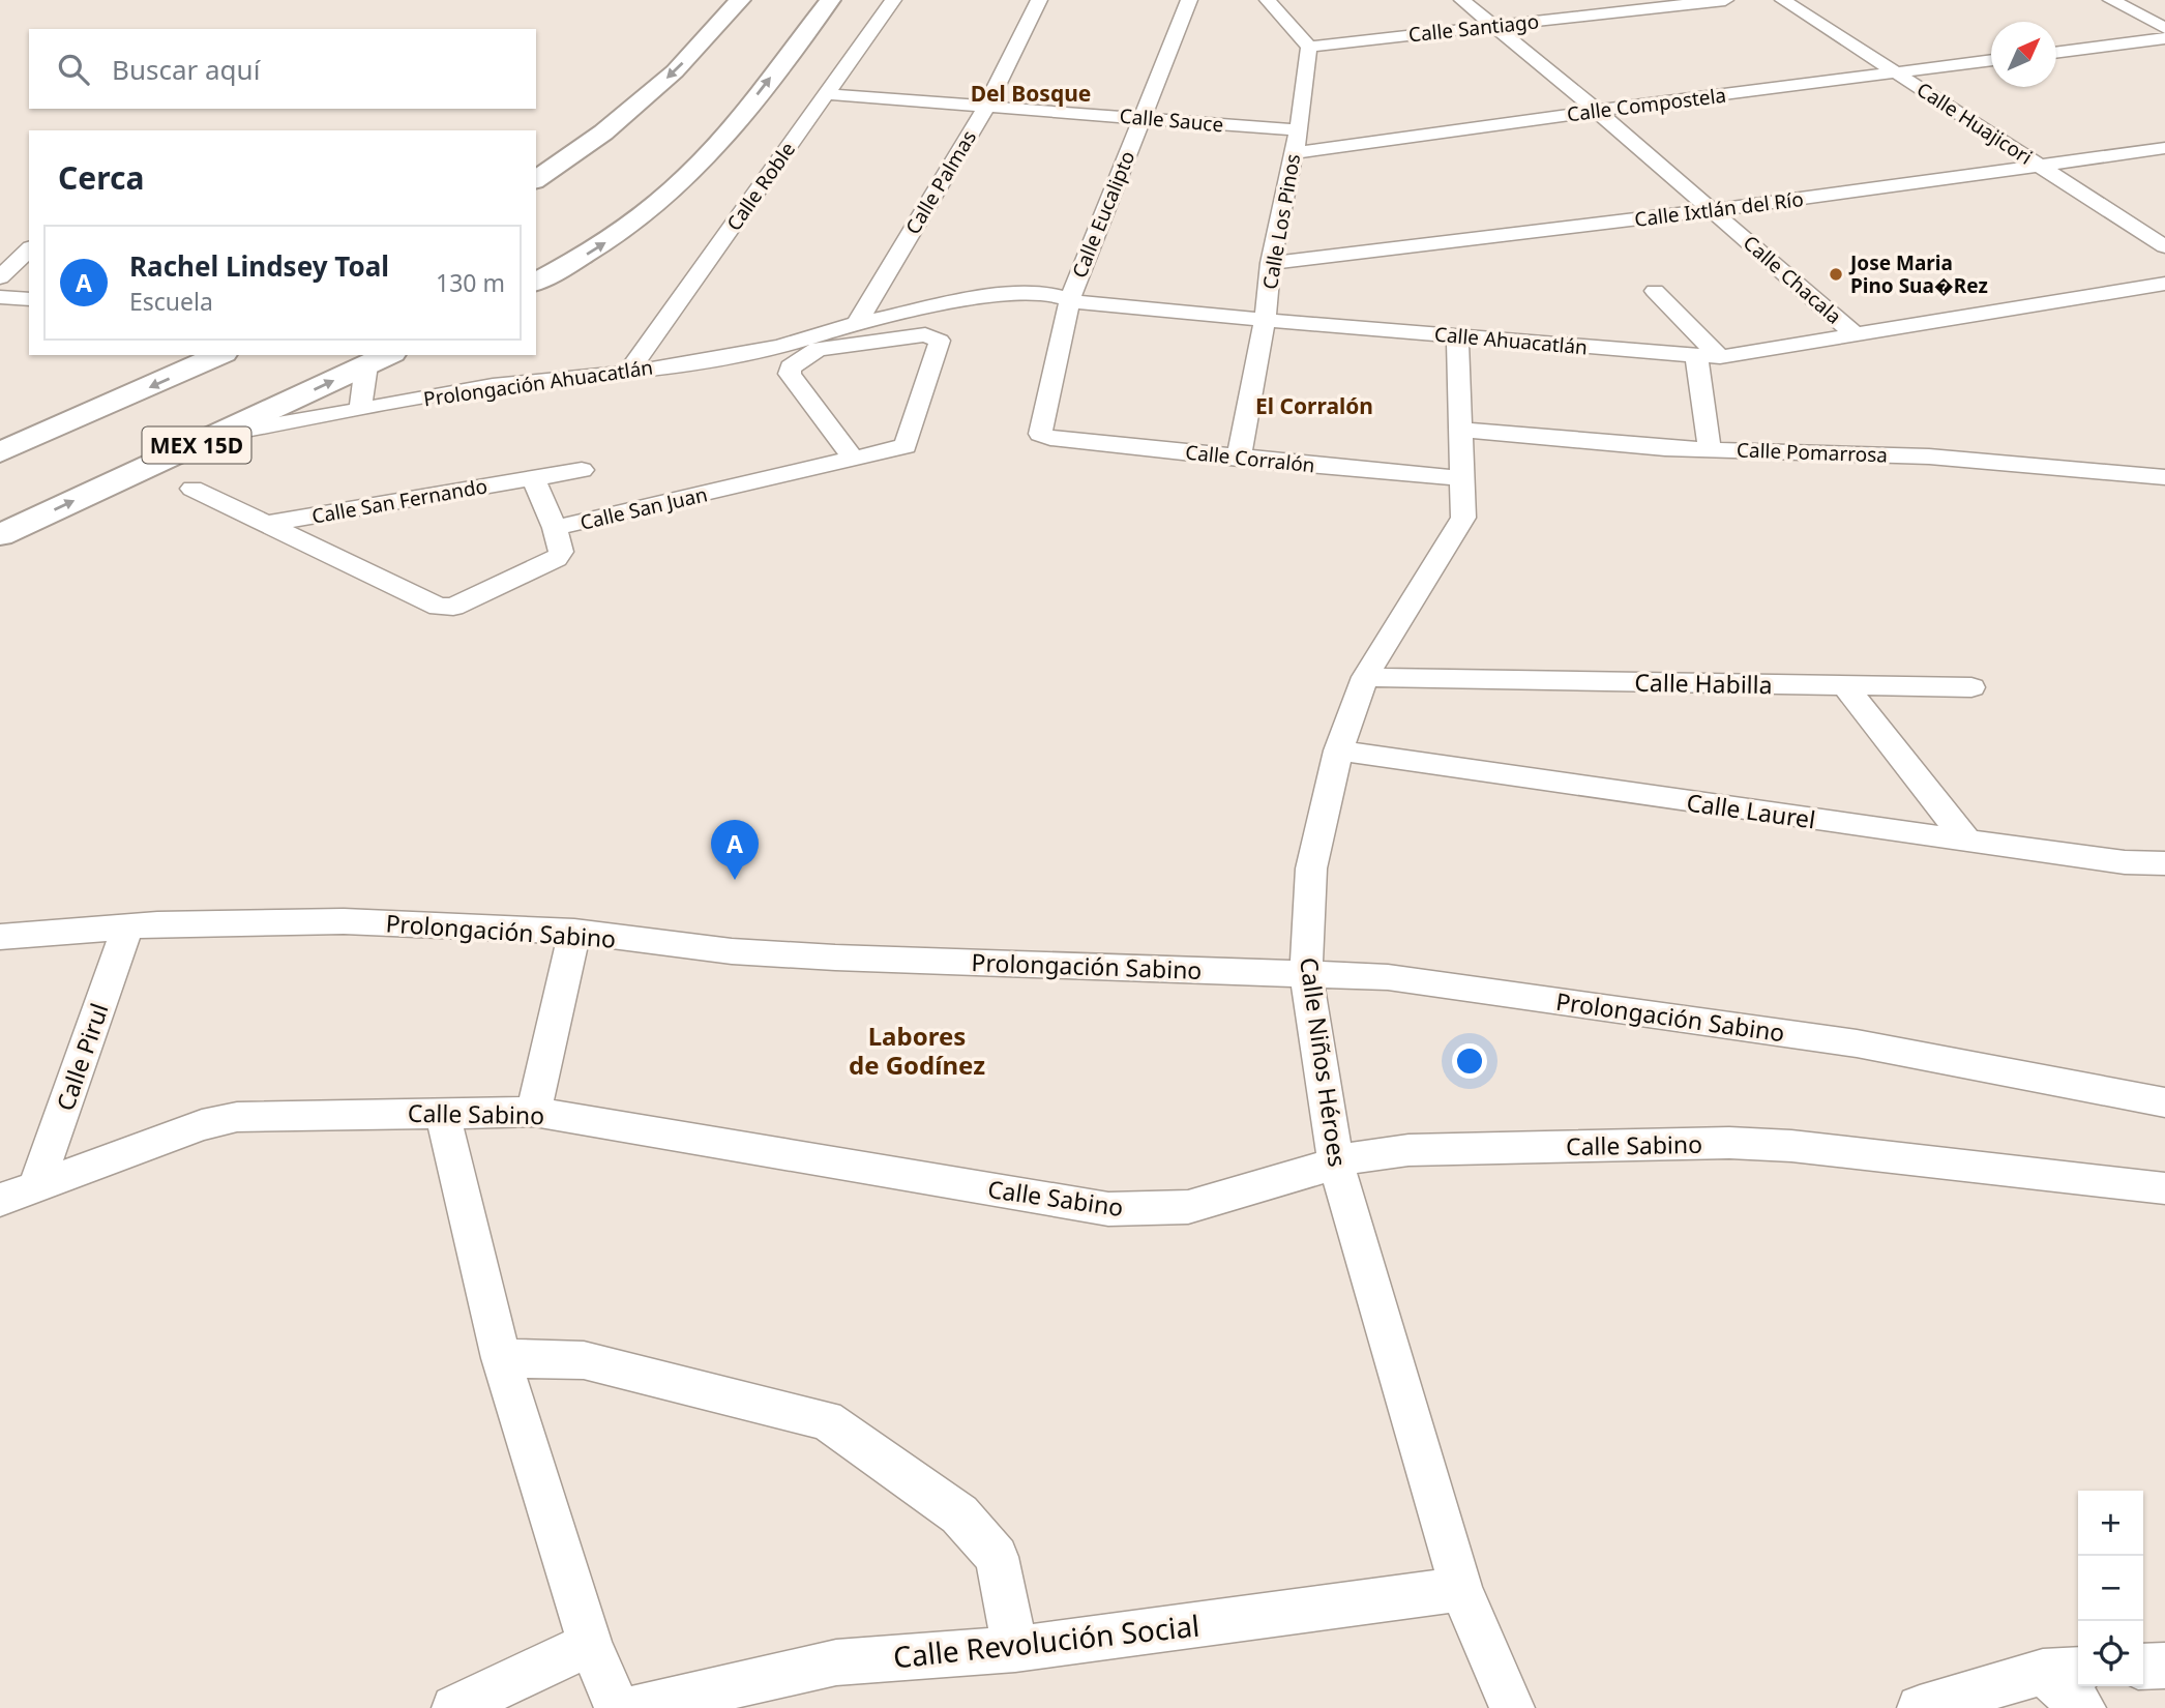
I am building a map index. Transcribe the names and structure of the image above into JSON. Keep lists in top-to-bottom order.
{
  "streets": {
    "highway": ["MEX 15D"],
    "street": [
      "Calle Santiago",
      "Calle Compostela",
      "Calle Sauce",
      "Calle Huajicori",
      "Calle Palmas",
      "Calle Roble",
      "Calle Ixtlán del Río",
      "Calle Eucalipto",
      "Calle Los Pinos",
      "Calle Chacala",
      "Calle Ahuacatlán",
      "Prolongación Ahuacatlán",
      "Calle Pomarrosa",
      "Calle Corralón",
      "Calle San Fernando",
      "Calle San Juan",
      "Calle Habilla",
      "Calle Laurel",
      "Prolongación Sabino",
      "Calle Pirul",
      "Calle Niños Héroes",
      "Calle Sabino",
      "Calle Revolución Social"
    ]
  },
  "crossings": [
    ["Calle Santiago", "Calle Los Pinos"],
    ["Calle Santiago", "Calle Chacala"],
    ["Calle Compostela", "Calle Huajicori"],
    ["Calle Compostela", "Calle Los Pinos"],
    ["Calle Compostela", "Calle Chacala"],
    ["Calle Sauce", "Calle Palmas"],
    ["Calle Sauce", "Calle Roble"],
    ["Calle Sauce", "Calle Eucalipto"],
    ["Calle Sauce", "Calle Los Pinos"],
    ["Calle Huajicori", "Calle Ixtlán del Río"],
    ["Calle Palmas", "Calle Ahuacatlán"],
    ["Calle Palmas", "Prolongación Ahuacatlán"],
    ["Calle Palmas", "Calle San Juan"],
    ["Calle Roble", "Prolongación Ahuacatlán"],
    ["Calle Ixtlán del Río", "Calle Los Pinos"],
    ["Calle Ixtlán del Río", "Calle Chacala"],
    ["Calle Eucalipto", "Calle Ahuacatlán"],
    ["Calle Eucalipto", "Calle Corralón"],
    ["Calle Los Pinos", "Calle Ahuacatlán"],
    ["Calle Los Pinos", "Calle Corralón"],
    ["Calle Chacala", "Calle Ahuacatlán"],
    ["Calle Ahuacatlán", "Prolongación Ahuacatlán"],
    ["Calle Ahuacatlán", "Calle San Juan"],
    ["Calle Ahuacatlán", "Calle Niños Héroes"],
    ["Prolongación Ahuacatlán", "MEX 15D"],
    ["Prolongación Ahuacatlán", "Calle San Juan"],
    ["Calle Pomarrosa", "Calle Niños Héroes"],
    ["Calle Corralón", "Calle Niños Héroes"],
    ["Calle San Fernando", "Calle San Juan"],
    ["Calle Habilla", "Calle Niños Héroes"],
    ["Calle Laurel", "Calle Niños Héroes"],
    ["Prolongación Sabino", "Calle Pirul"],
    ["Prolongación Sabino", "Calle Niños Héroes"],
    ["Calle Pirul", "Calle Sabino"],
    ["Calle Niños Héroes", "Calle Sabino"],
    ["Calle Niños Héroes", "Calle Revolución Social"]
  ],
  "districts": ["Del Bosque", "El Corralón", "Labores de Godínez"],
  "places": ["Jose Maria Pino Sua�Rez"],
  "north": "top right",
  "page": {
    "search": "Buscar aquí",
    "heading": "Cerca",
    "list": [
      {
        "mark": "A",
        "name": "Rachel Lindsey Toal",
        "note": "Escuela",
        "value": "130 m"
      }
    ],
    "pins": "A",
    "map_buttons": ["+", "−"]
  }
}
